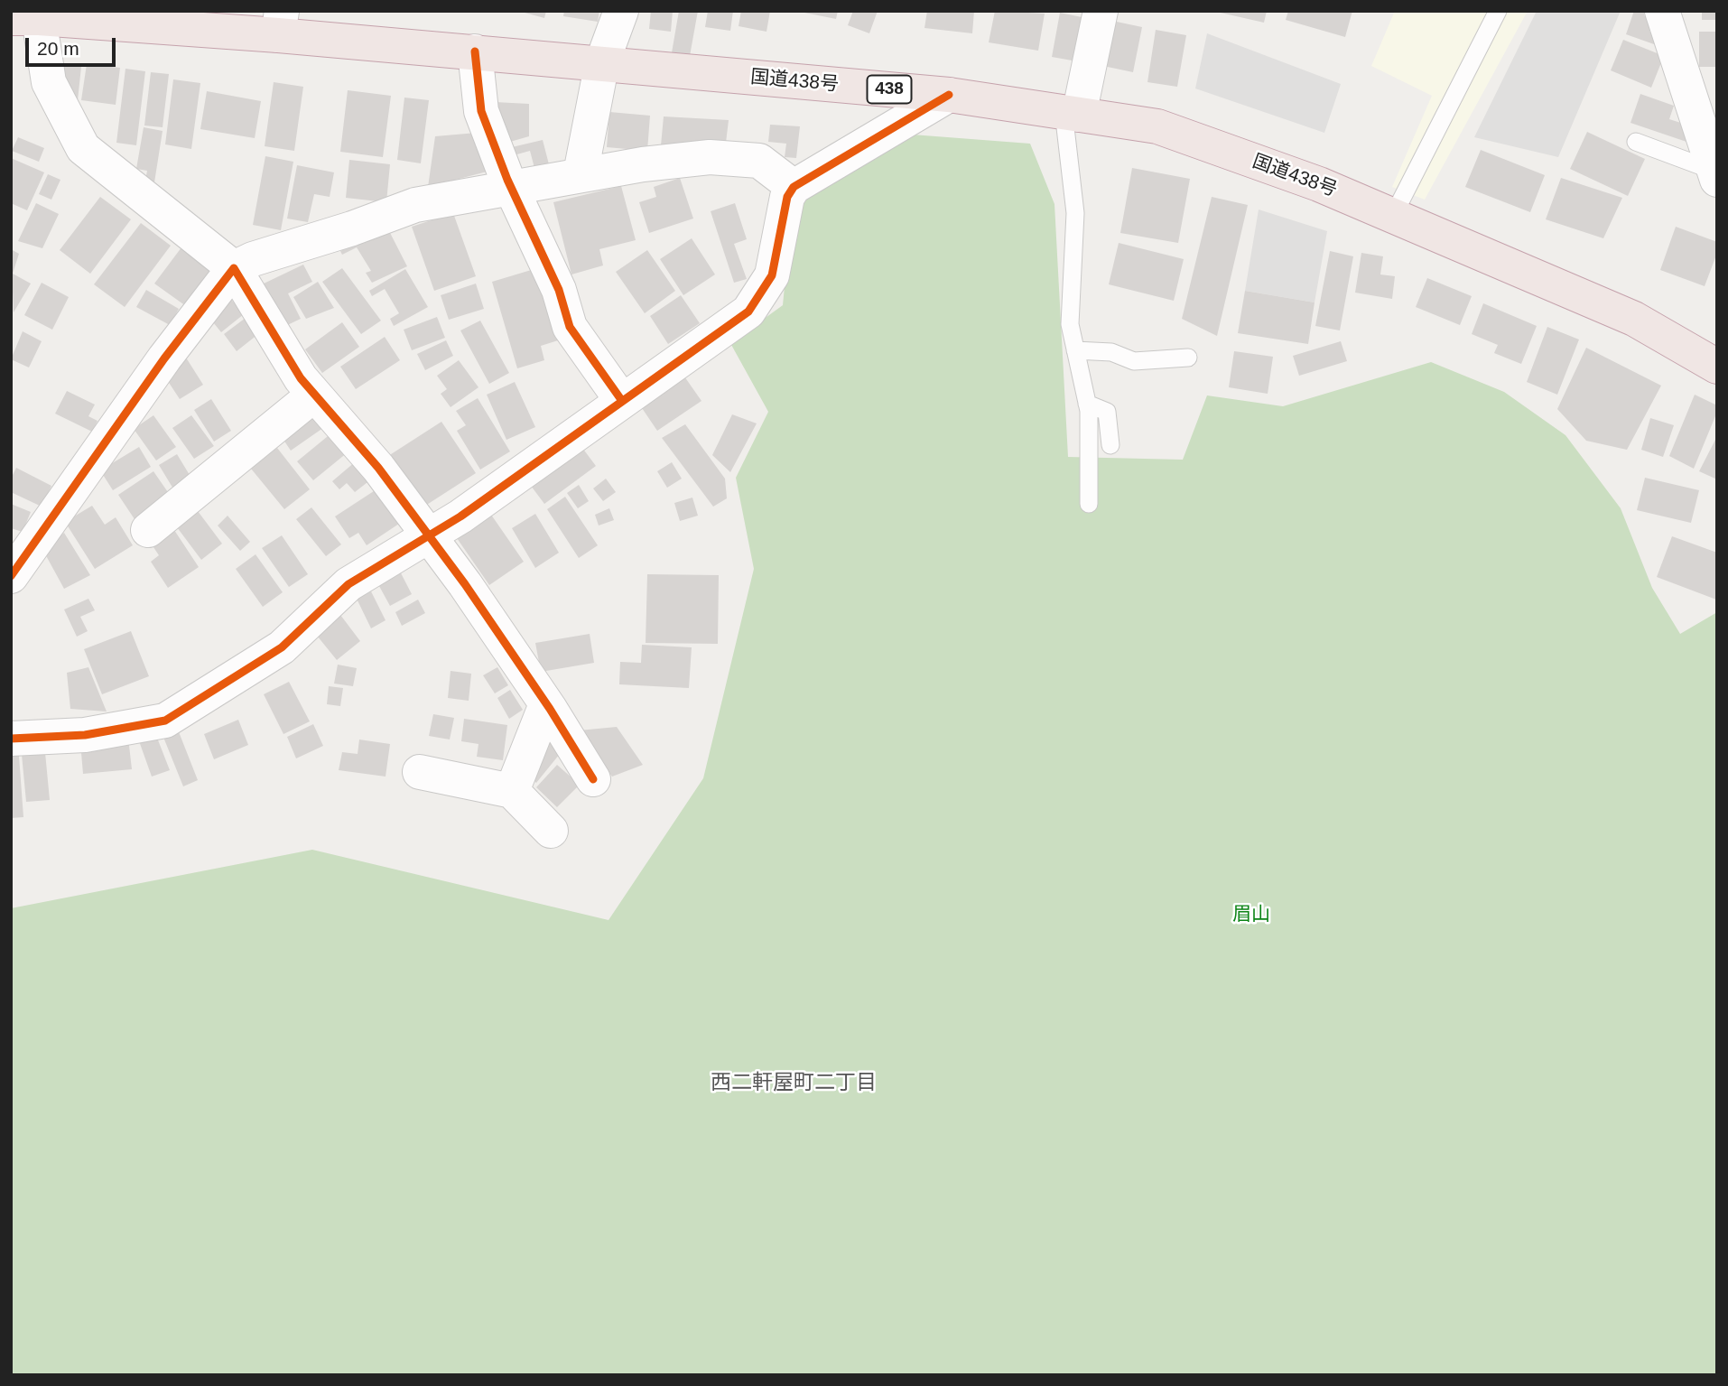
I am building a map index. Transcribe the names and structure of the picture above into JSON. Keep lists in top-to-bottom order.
{
  "streets": {
    "highway": ["国道438号", "438"]
  },
  "districts": ["西二軒屋町二丁目"],
  "parks": ["眉山"],
  "scale_bar": "20 m"
}
